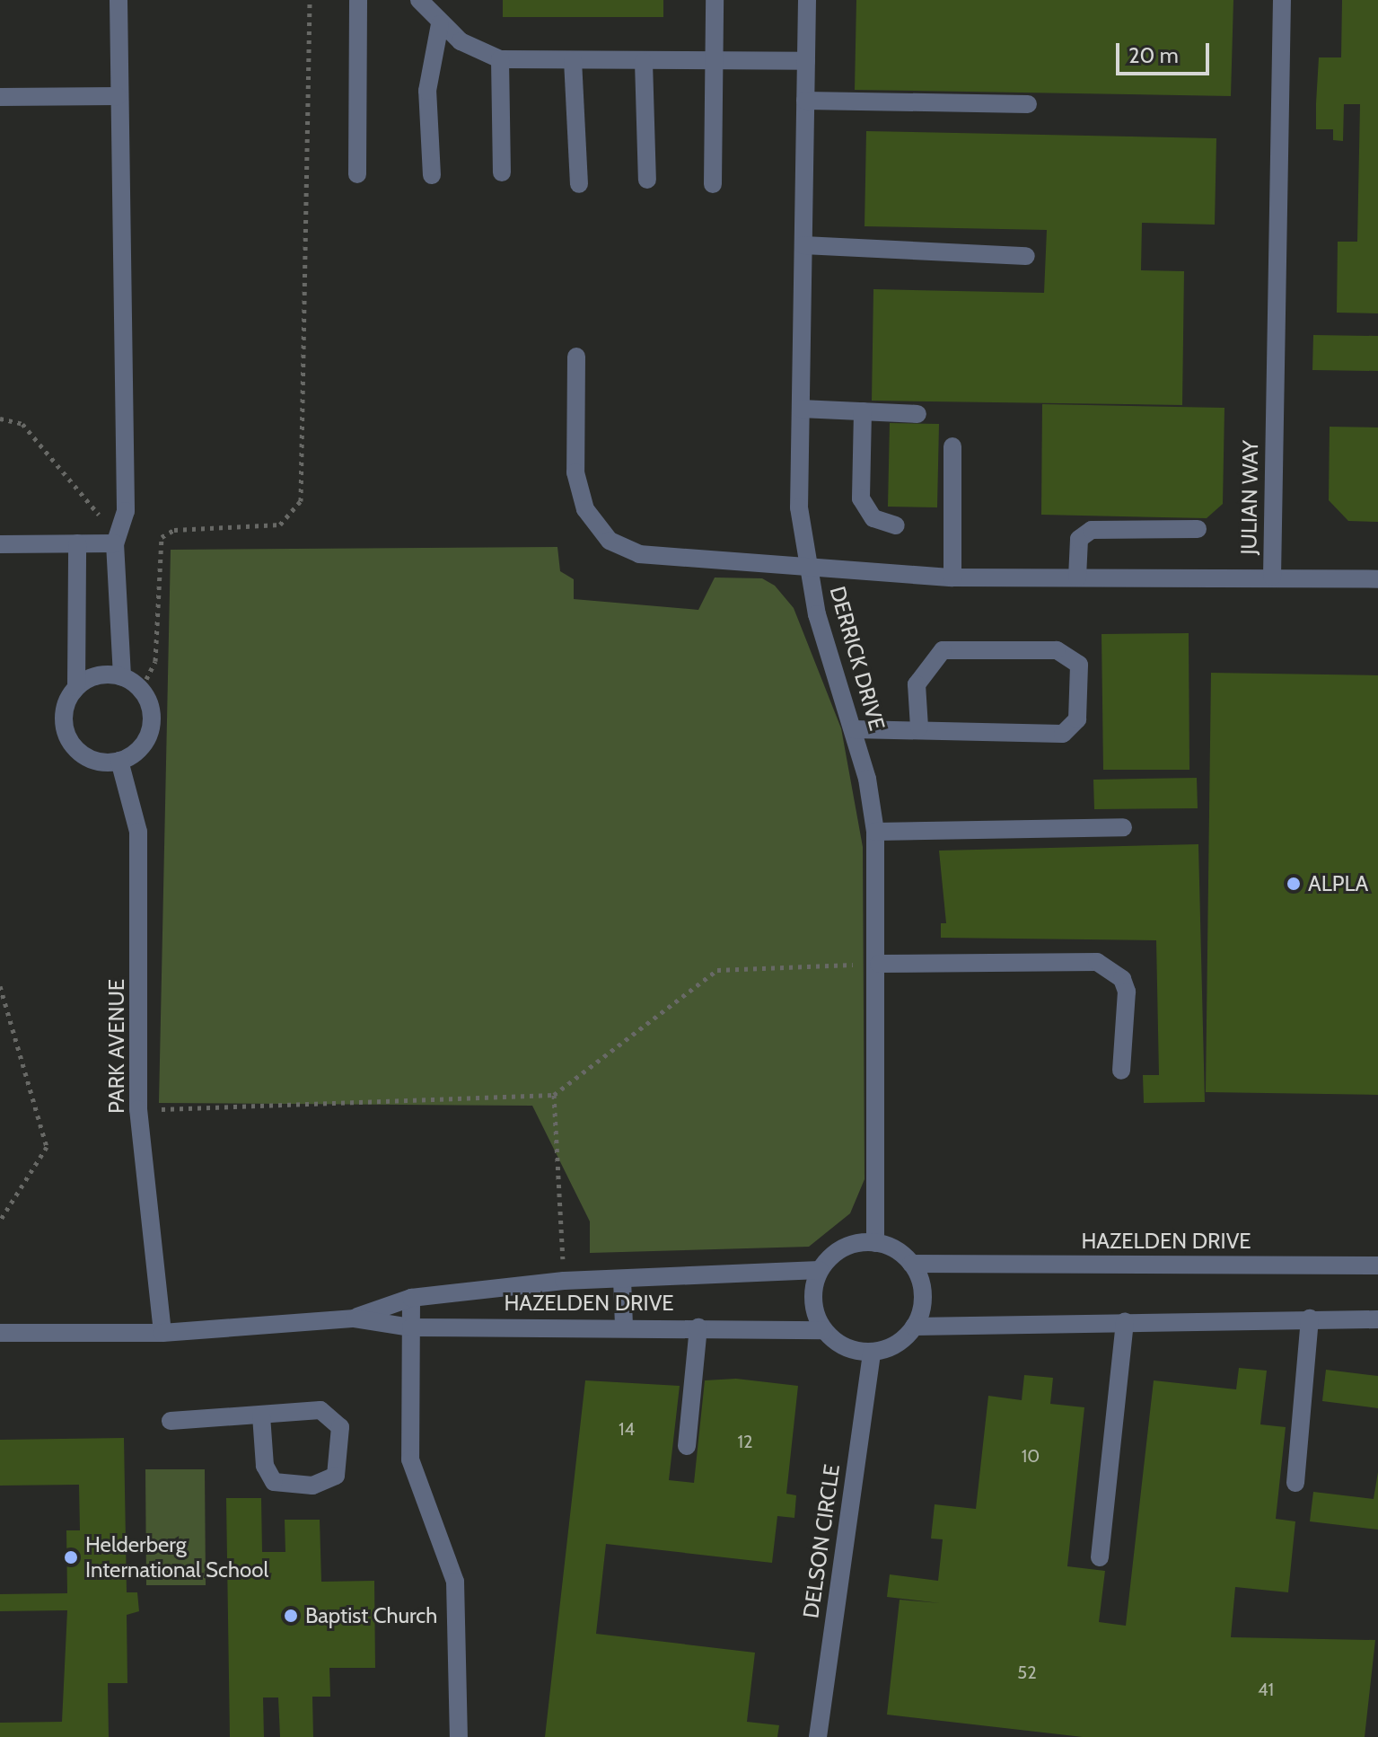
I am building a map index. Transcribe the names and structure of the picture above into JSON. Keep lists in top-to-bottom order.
{
  "streets": {
    "street": [
      "JULIAN WAY",
      "DERRICK DRIVE",
      "PARK AVENUE",
      "HAZELDEN DRIVE",
      "DELSON CIRCLE"
    ]
  },
  "crossings": [
    ["JULIAN WAY", "DERRICK DRIVE"],
    ["DERRICK DRIVE", "HAZELDEN DRIVE"],
    ["DERRICK DRIVE", "DELSON CIRCLE"],
    ["PARK AVENUE", "HAZELDEN DRIVE"],
    ["HAZELDEN DRIVE", "DELSON CIRCLE"]
  ],
  "places": ["ALPLA", "Helderberg International School", "Baptist Church"],
  "house_numbers": [
    "14",
    "12",
    "10",
    "52",
    "41"
  ],
  "scale_bar": "20 m"
}
